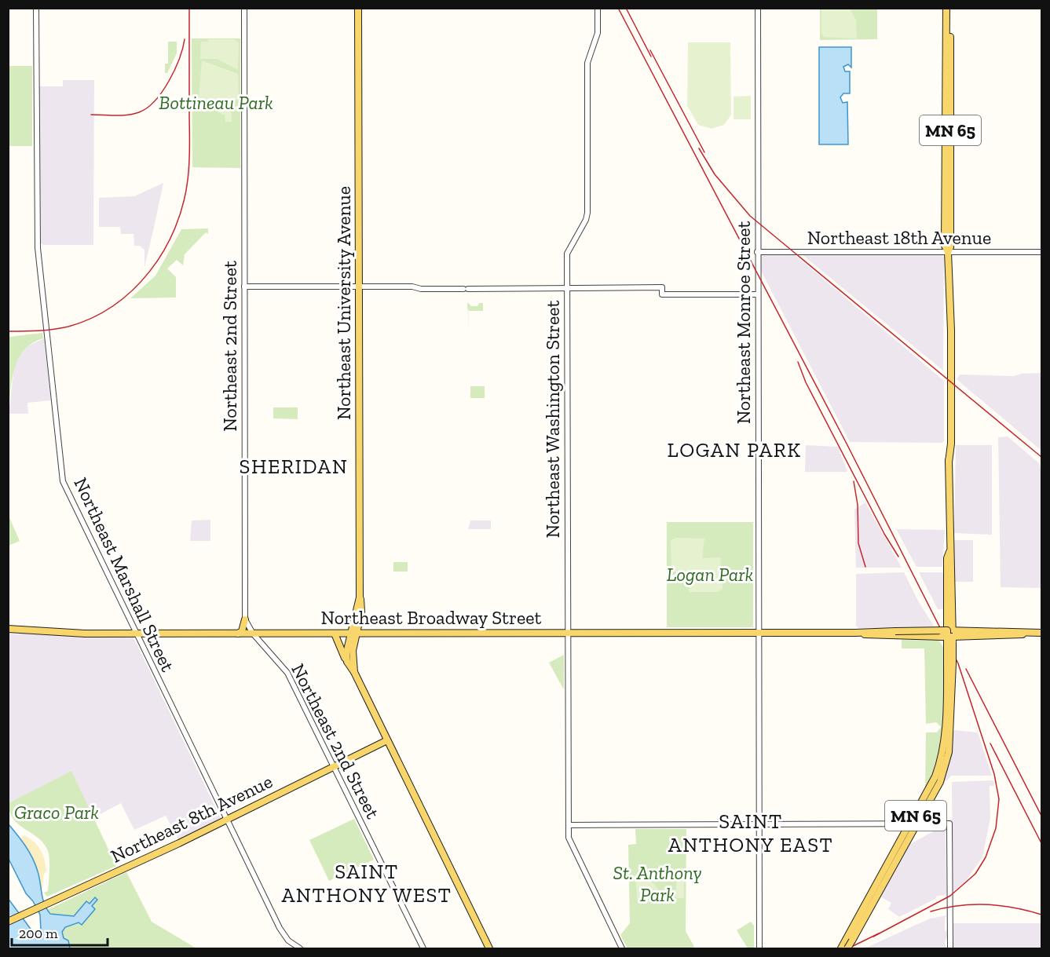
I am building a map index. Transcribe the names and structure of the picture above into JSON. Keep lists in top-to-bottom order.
{
  "streets": {
    "main road": [
      "MN 65",
      "Northeast University Avenue",
      "Northeast Broadway Street",
      "Northeast 8th Avenue"
    ],
    "street": [
      "Northeast 18th Avenue",
      "Northeast Monroe Street",
      "Northeast 2nd Street",
      "Northeast Washington Street",
      "Northeast Marshall Street"
    ]
  },
  "crossings": [
    ["MN 65", "Northeast 18th Avenue"],
    ["MN 65", "Northeast Broadway Street"],
    ["Northeast 18th Avenue", "Northeast Monroe Street"],
    ["Northeast University Avenue", "Northeast Broadway Street"],
    ["Northeast University Avenue", "Northeast 8th Avenue"],
    ["Northeast Monroe Street", "Northeast Broadway Street"],
    ["Northeast 2nd Street", "Northeast Broadway Street"],
    ["Northeast 2nd Street", "Northeast 8th Avenue"],
    ["Northeast Washington Street", "Northeast Broadway Street"],
    ["Northeast Marshall Street", "Northeast Broadway Street"],
    ["Northeast Marshall Street", "Northeast 8th Avenue"]
  ],
  "districts": [
    "LOGAN PARK",
    "SHERIDAN",
    "SAINT ANTHONY EAST",
    "SAINT ANTHONY WEST"
  ],
  "parks": [
    "Bottineau Park",
    "Logan Park",
    "Graco Park",
    "St. Anthony Park"
  ],
  "scale_bar": "200 m"
}
